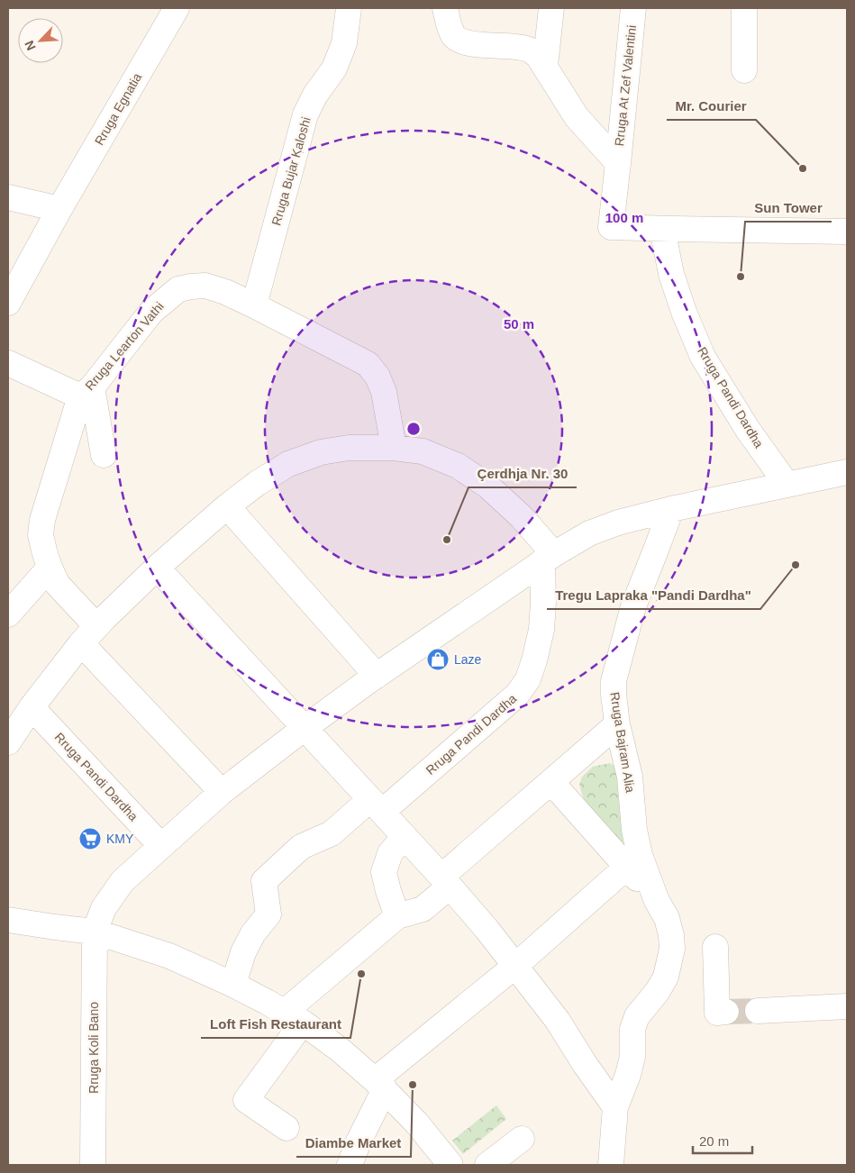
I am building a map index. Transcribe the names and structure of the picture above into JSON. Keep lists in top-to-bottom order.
{
  "streets": {
    "street": [
      "Rruga At Zef Valentini",
      "Rruga Egnatia",
      "Rruga Bujar Kaloshi",
      "Rruga Learton Vathi",
      "Rruga Pandi Dardha",
      "Rruga Bajram Alia",
      "Rruga Koli Bano"
    ]
  },
  "crossings": [
    ["Rruga At Zef Valentini", "Rruga Pandi Dardha"],
    ["Rruga Bujar Kaloshi", "Rruga Learton Vathi"]
  ],
  "places": {
    "other": [
      "Mr. Courier",
      "Sun Tower",
      "Çerdhja Nr. 30",
      "Tregu Lapraka \"Pandi Dardha\"",
      "Loft Fish Restaurant",
      "Diambe Market"
    ],
    "shop": ["Laze"],
    "supermarket": ["KMY"]
  },
  "scale_bar": "20 m",
  "north": "bottom left",
  "rings": ["100 m", "50 m"]
}
